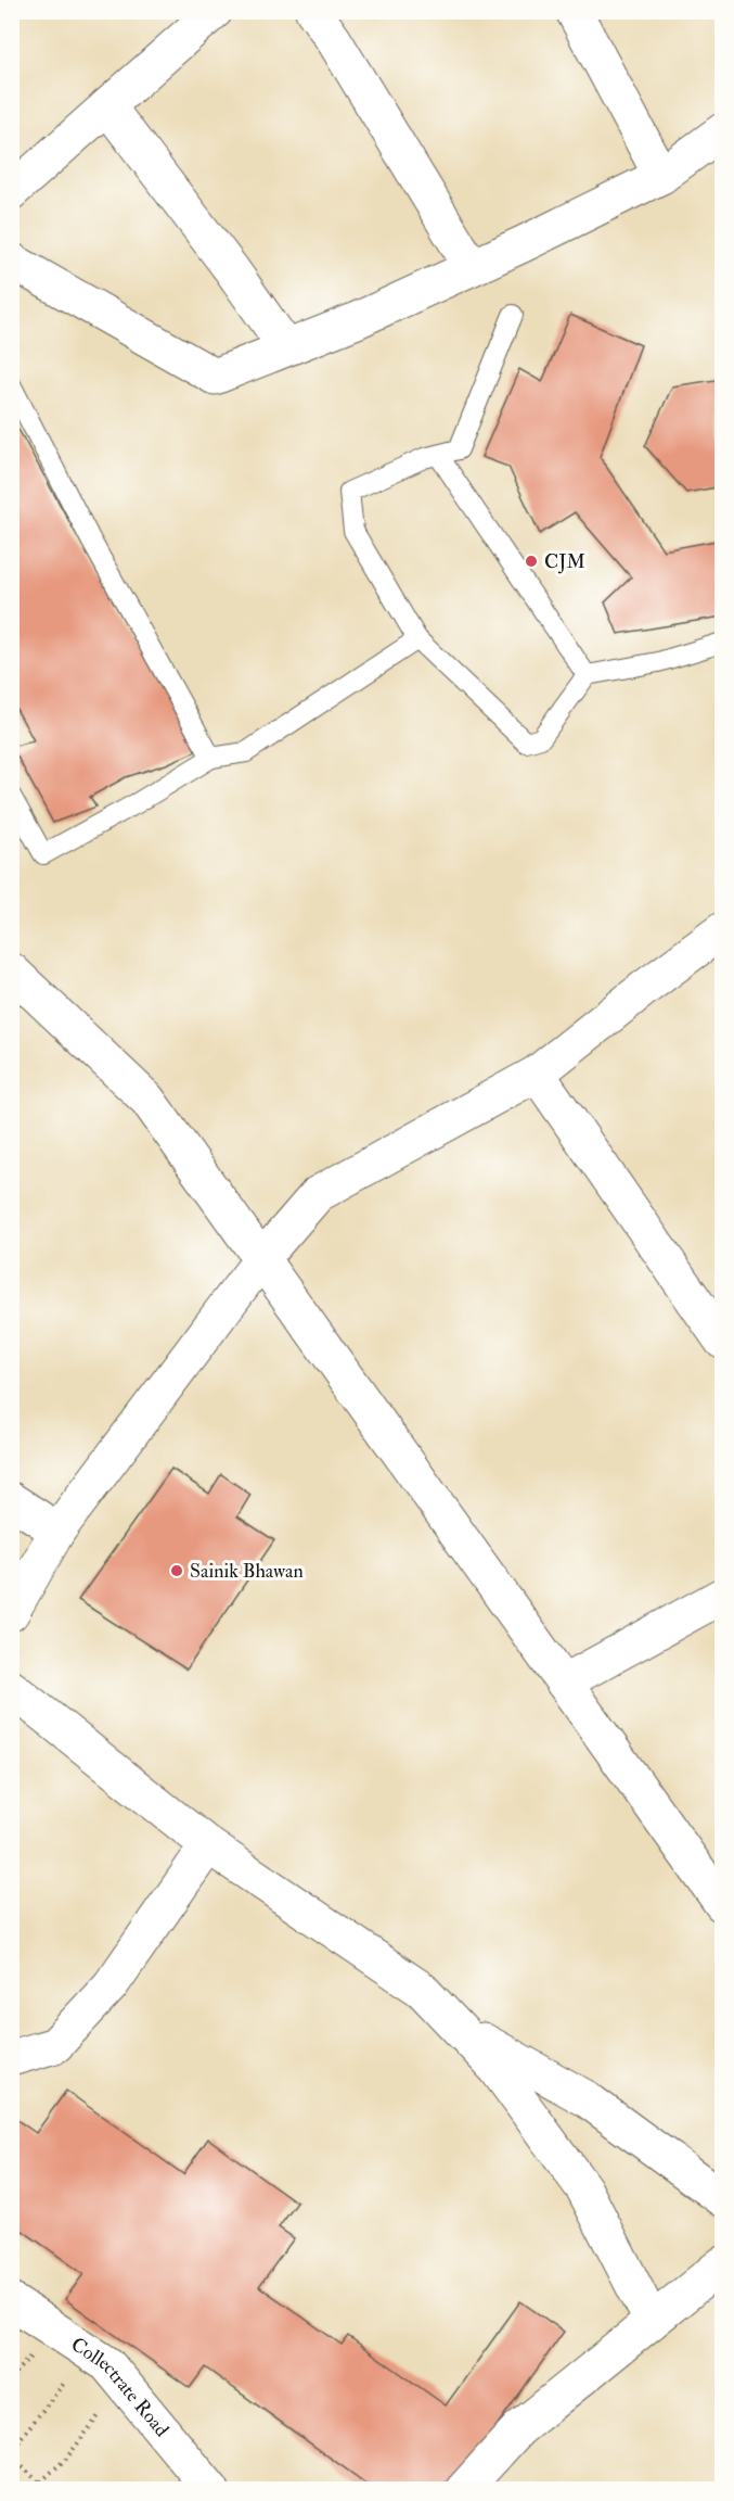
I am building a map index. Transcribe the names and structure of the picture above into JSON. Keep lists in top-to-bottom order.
{
  "streets": {
    "street": ["Collectrate Road"]
  },
  "places": ["CJM", "Sainik Bhawan"]
}
